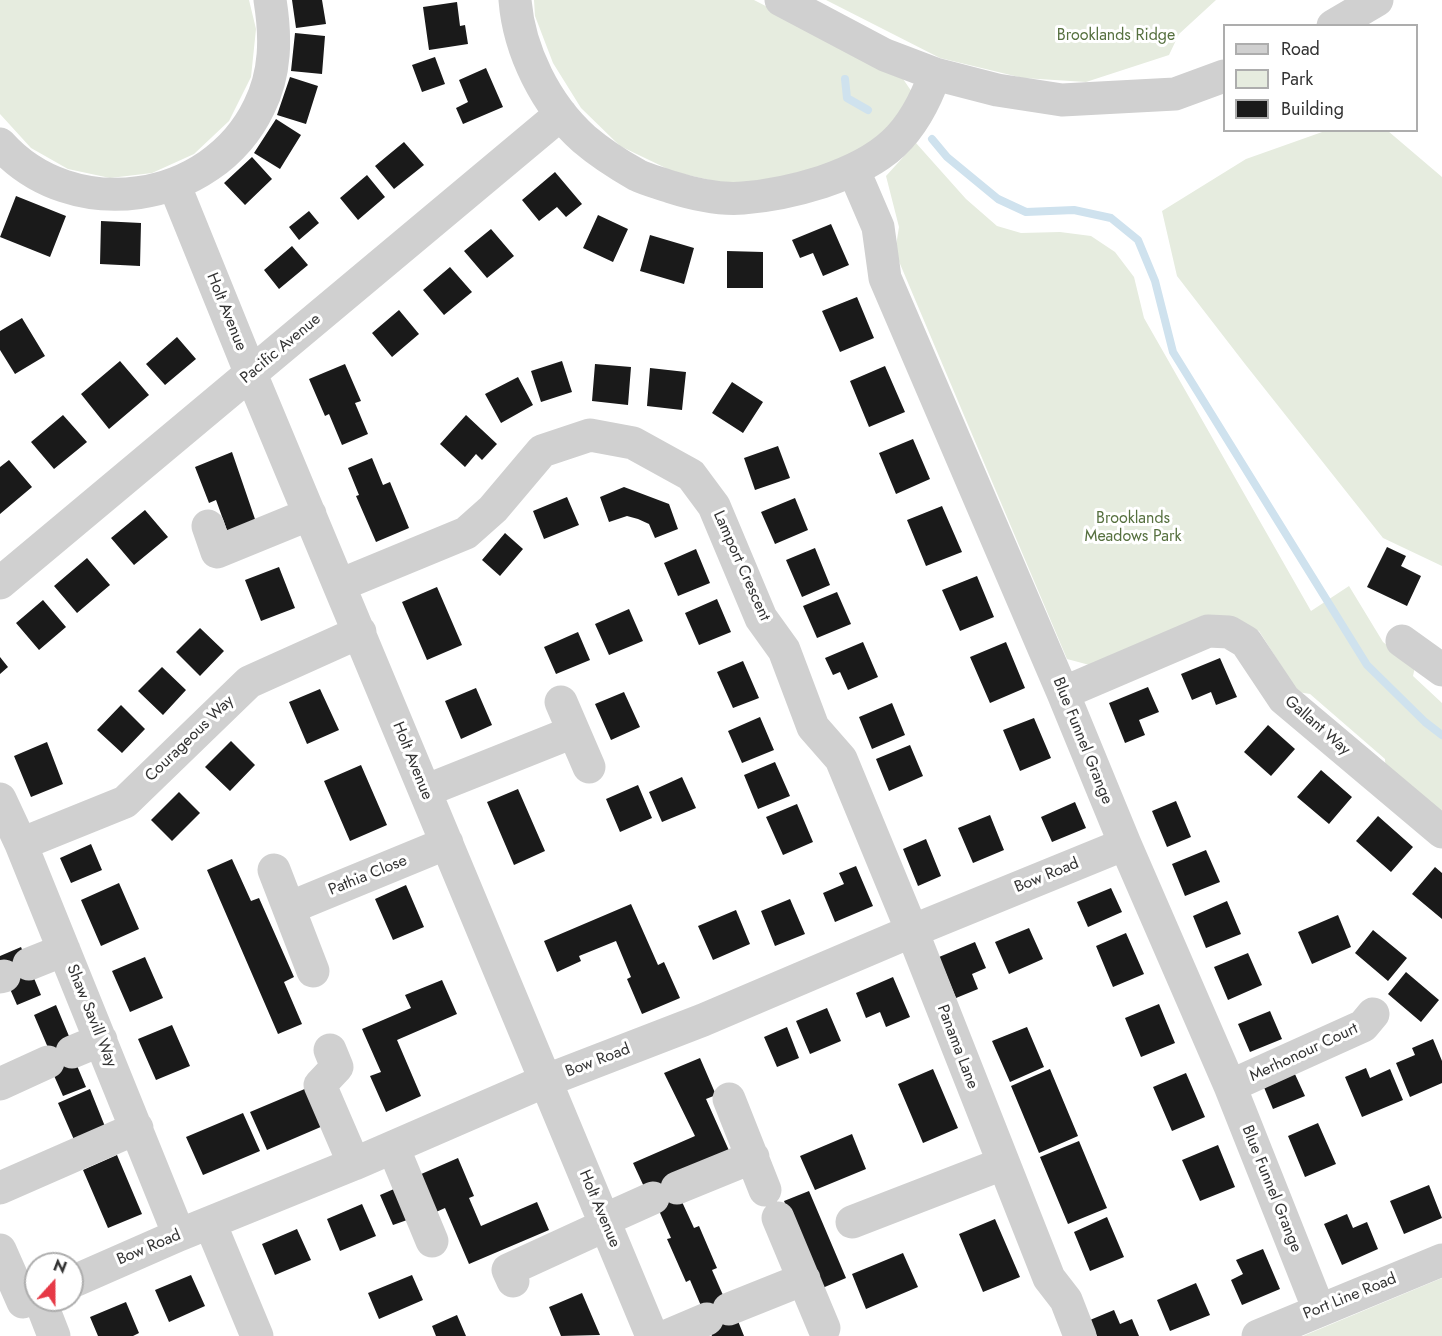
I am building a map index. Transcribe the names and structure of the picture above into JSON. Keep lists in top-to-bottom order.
{
  "streets": {
    "street": [
      "Holt Avenue",
      "Pacific Avenue",
      "Lamport Crescent",
      "Gallant Way",
      "Courageous Way",
      "Blue Funnel Grange",
      "Pathia Close",
      "Bow Road",
      "Shaw Savill Way",
      "Panama Lane",
      "Merhonour Court",
      "Port Line Road"
    ]
  },
  "crossings": [
    ["Holt Avenue", "Pacific Avenue"],
    ["Holt Avenue", "Lamport Crescent"],
    ["Holt Avenue", "Courageous Way"],
    ["Holt Avenue", "Pathia Close"],
    ["Holt Avenue", "Bow Road"],
    ["Lamport Crescent", "Bow Road"],
    ["Lamport Crescent", "Panama Lane"],
    ["Gallant Way", "Blue Funnel Grange"],
    ["Courageous Way", "Shaw Savill Way"],
    ["Blue Funnel Grange", "Bow Road"],
    ["Blue Funnel Grange", "Merhonour Court"],
    ["Blue Funnel Grange", "Port Line Road"],
    ["Bow Road", "Shaw Savill Way"],
    ["Bow Road", "Panama Lane"]
  ],
  "parks": ["Brooklands Ridge", "Brooklands Meadows Park"],
  "legend": ["Road", "Park", "Building"],
  "north": "top"
}
